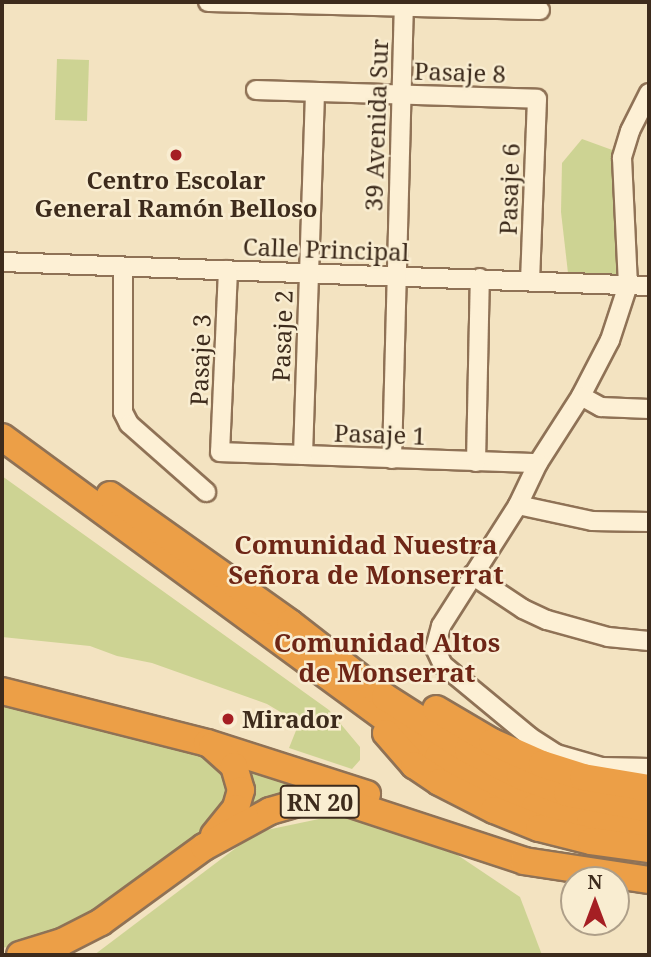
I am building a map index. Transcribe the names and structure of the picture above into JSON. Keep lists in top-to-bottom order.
{
  "streets": {
    "highway": ["RN 20"],
    "street": [
      "Pasaje 8",
      "39 Avenida Sur",
      "Pasaje 6",
      "Calle Principal",
      "Pasaje 2",
      "Pasaje 3",
      "Pasaje 1"
    ]
  },
  "crossings": [
    ["Pasaje 8", "39 Avenida Sur"],
    ["Pasaje 8", "Pasaje 6"],
    ["Pasaje 8", "Pasaje 2"],
    ["39 Avenida Sur", "Calle Principal"],
    ["39 Avenida Sur", "Pasaje 1"],
    ["Pasaje 6", "Calle Principal"],
    ["Calle Principal", "Pasaje 2"],
    ["Calle Principal", "Pasaje 3"],
    ["Pasaje 2", "Pasaje 1"],
    ["Pasaje 3", "Pasaje 1"]
  ],
  "districts": ["Comunidad Nuestra Señora de Monserrat", "Comunidad Altos de Monserrat"],
  "places": ["Centro Escolar General Ramón Belloso", "Mirador"],
  "north": "top"
}
